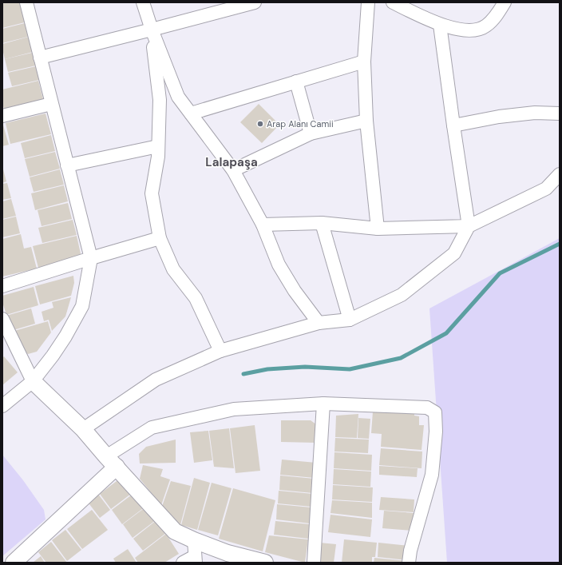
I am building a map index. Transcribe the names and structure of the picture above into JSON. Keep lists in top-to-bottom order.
{
  "districts": ["Lalapaşa"],
  "places": ["Arap Alanı Camii"]
}
